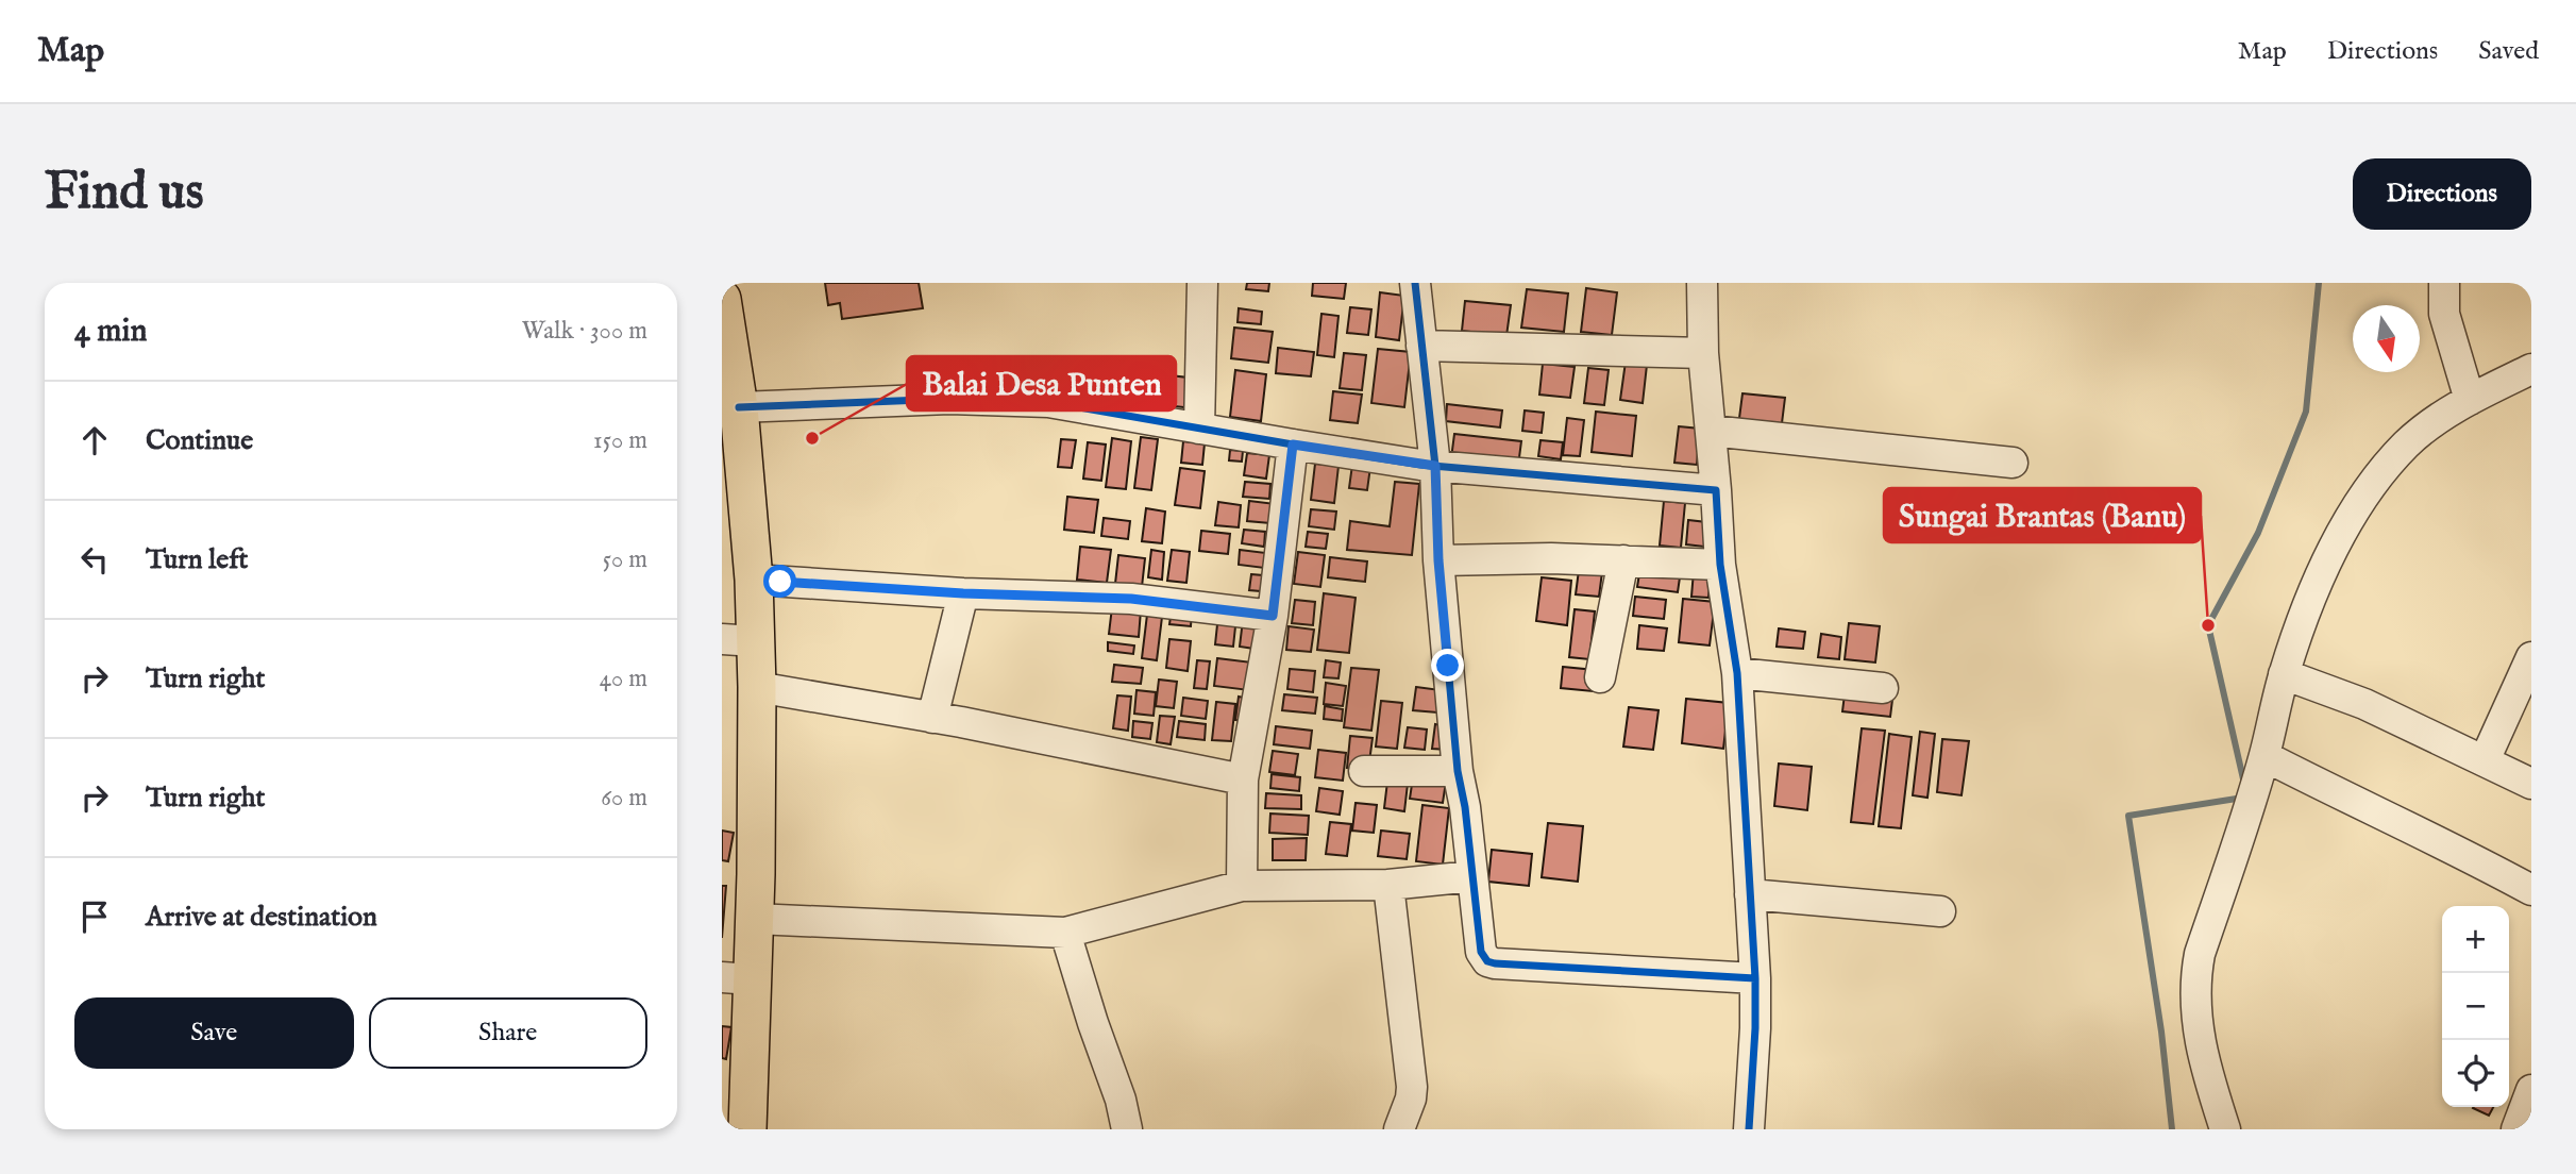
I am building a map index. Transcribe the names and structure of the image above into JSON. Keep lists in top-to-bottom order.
{
  "places": ["Balai Desa Punten", "Sungai Brantas (Banu)"],
  "north": "bottom",
  "page": {
    "header": "Map",
    "nav": ["Map", "Directions", "Saved"],
    "buttons": [
      "Directions",
      ["Save", "Share"]
    ],
    "title": "Find us",
    "heading": ["4 min", "Walk · 300 m"],
    "list": [
      ["Continue", "150 m"],
      ["Turn left", "50 m"],
      ["Turn right", "40 m"],
      ["Turn right", "60 m"],
      "Arrive at destination"
    ],
    "map_buttons": ["+", "−"]
  }
}
